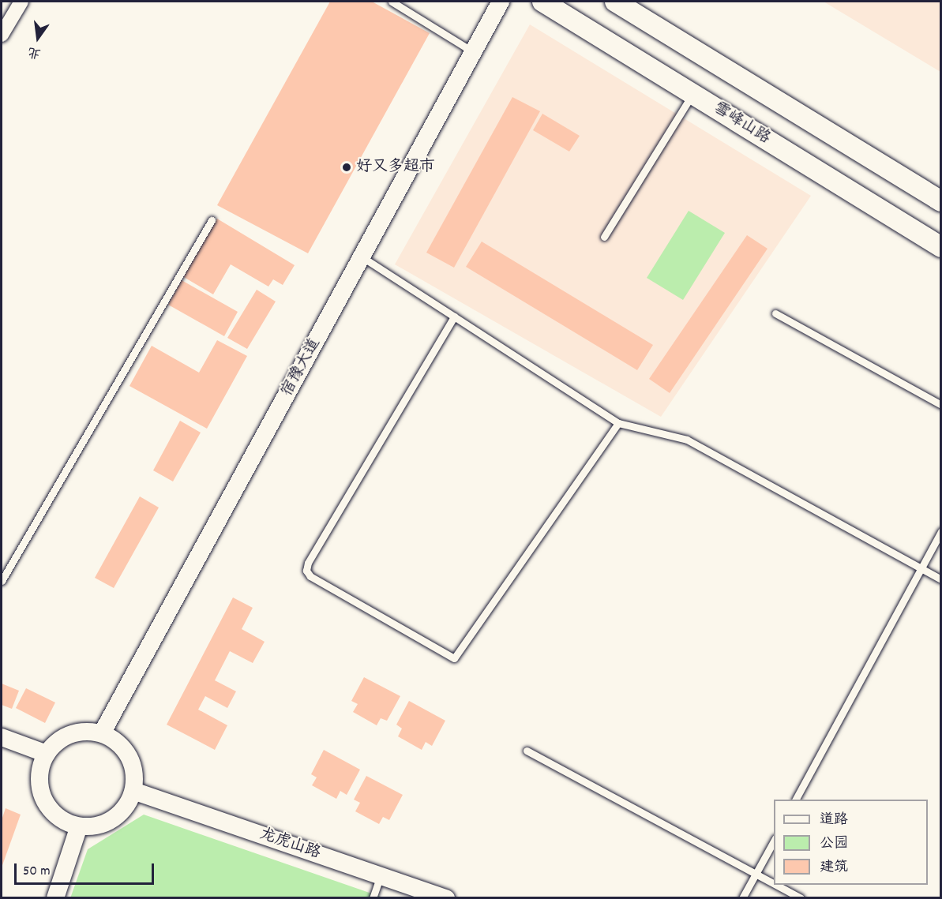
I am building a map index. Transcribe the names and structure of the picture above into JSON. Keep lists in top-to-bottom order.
{
  "streets": {
    "main road": ["雪峰山路"],
    "street": ["宿豫大道", "龙虎山路"]
  },
  "crossings": [
    ["宿豫大道", "龙虎山路"]
  ],
  "places": ["好又多超市"],
  "legend": ["道路", "公园", "建筑"],
  "scale_bar": "50 m",
  "north": "bottom"
}
